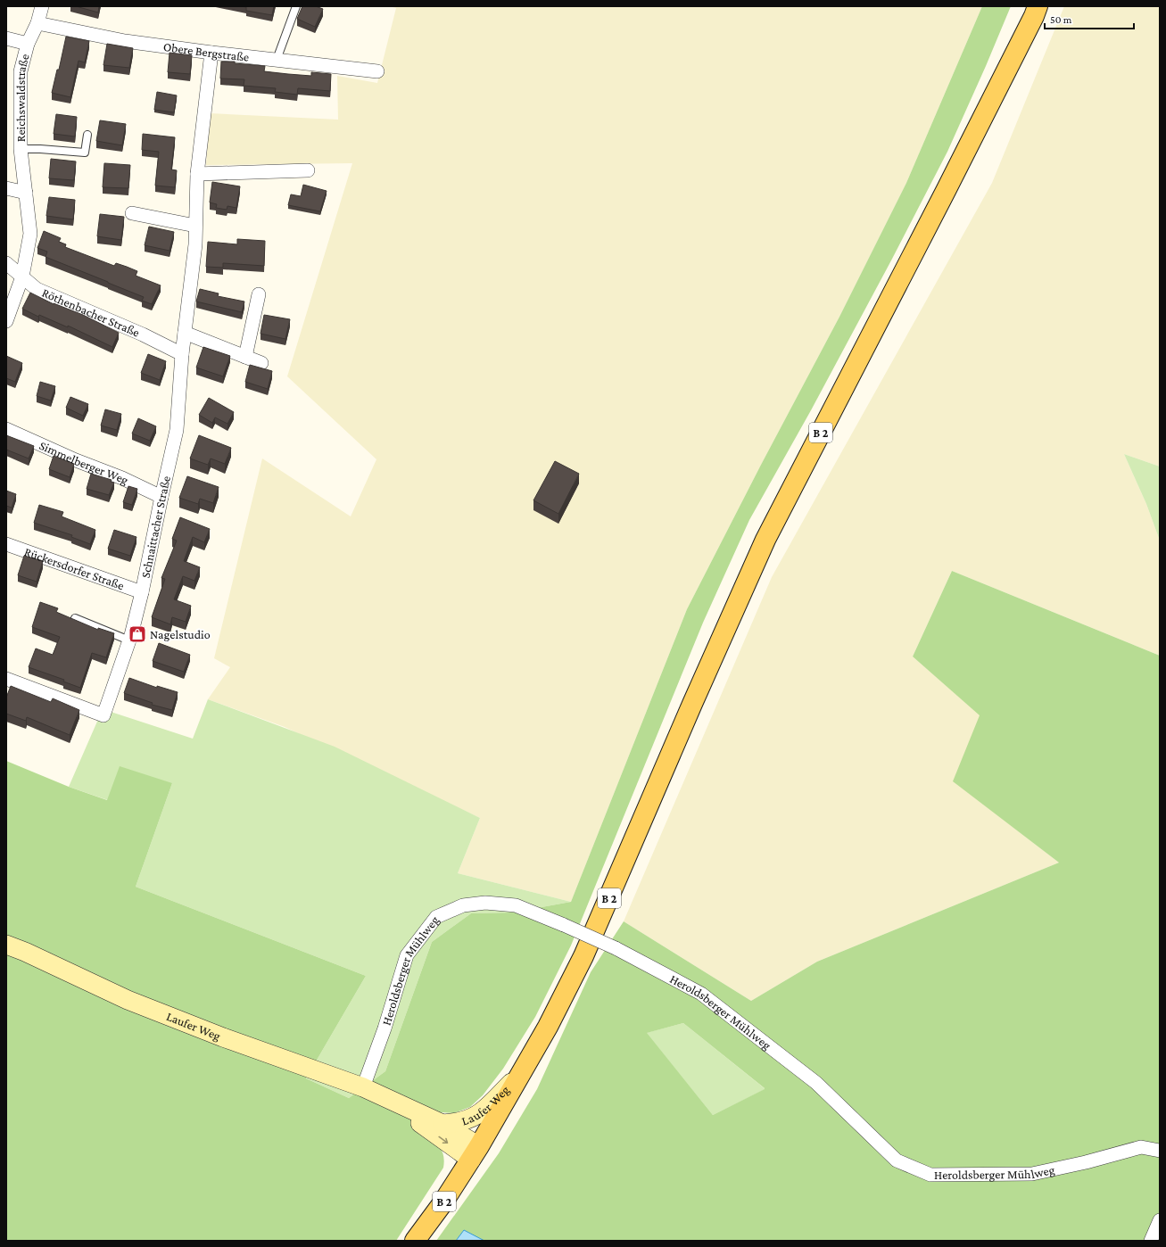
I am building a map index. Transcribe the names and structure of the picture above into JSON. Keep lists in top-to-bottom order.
{
  "streets": {
    "main road": ["B 2"],
    "street": [
      "Obere Bergstraße",
      "Reichswaldstraße",
      "Röthenbacher Straße",
      "Simmelberger Weg",
      "Schnaittacher Straße",
      "Rückersdorfer Straße",
      "Heroldsberger Mühlweg",
      "Laufer Weg"
    ]
  },
  "crossings": [
    ["Obere Bergstraße", "Reichswaldstraße"],
    ["Obere Bergstraße", "Schnaittacher Straße"],
    ["Reichswaldstraße", "Röthenbacher Straße"],
    ["Röthenbacher Straße", "Schnaittacher Straße"],
    ["B 2", "Laufer Weg"],
    ["Simmelberger Weg", "Schnaittacher Straße"],
    ["Schnaittacher Straße", "Rückersdorfer Straße"],
    ["Heroldsberger Mühlweg", "Laufer Weg"]
  ],
  "places": {
    "shop": ["Nagelstudio"]
  },
  "scale_bar": "50 m"
}
